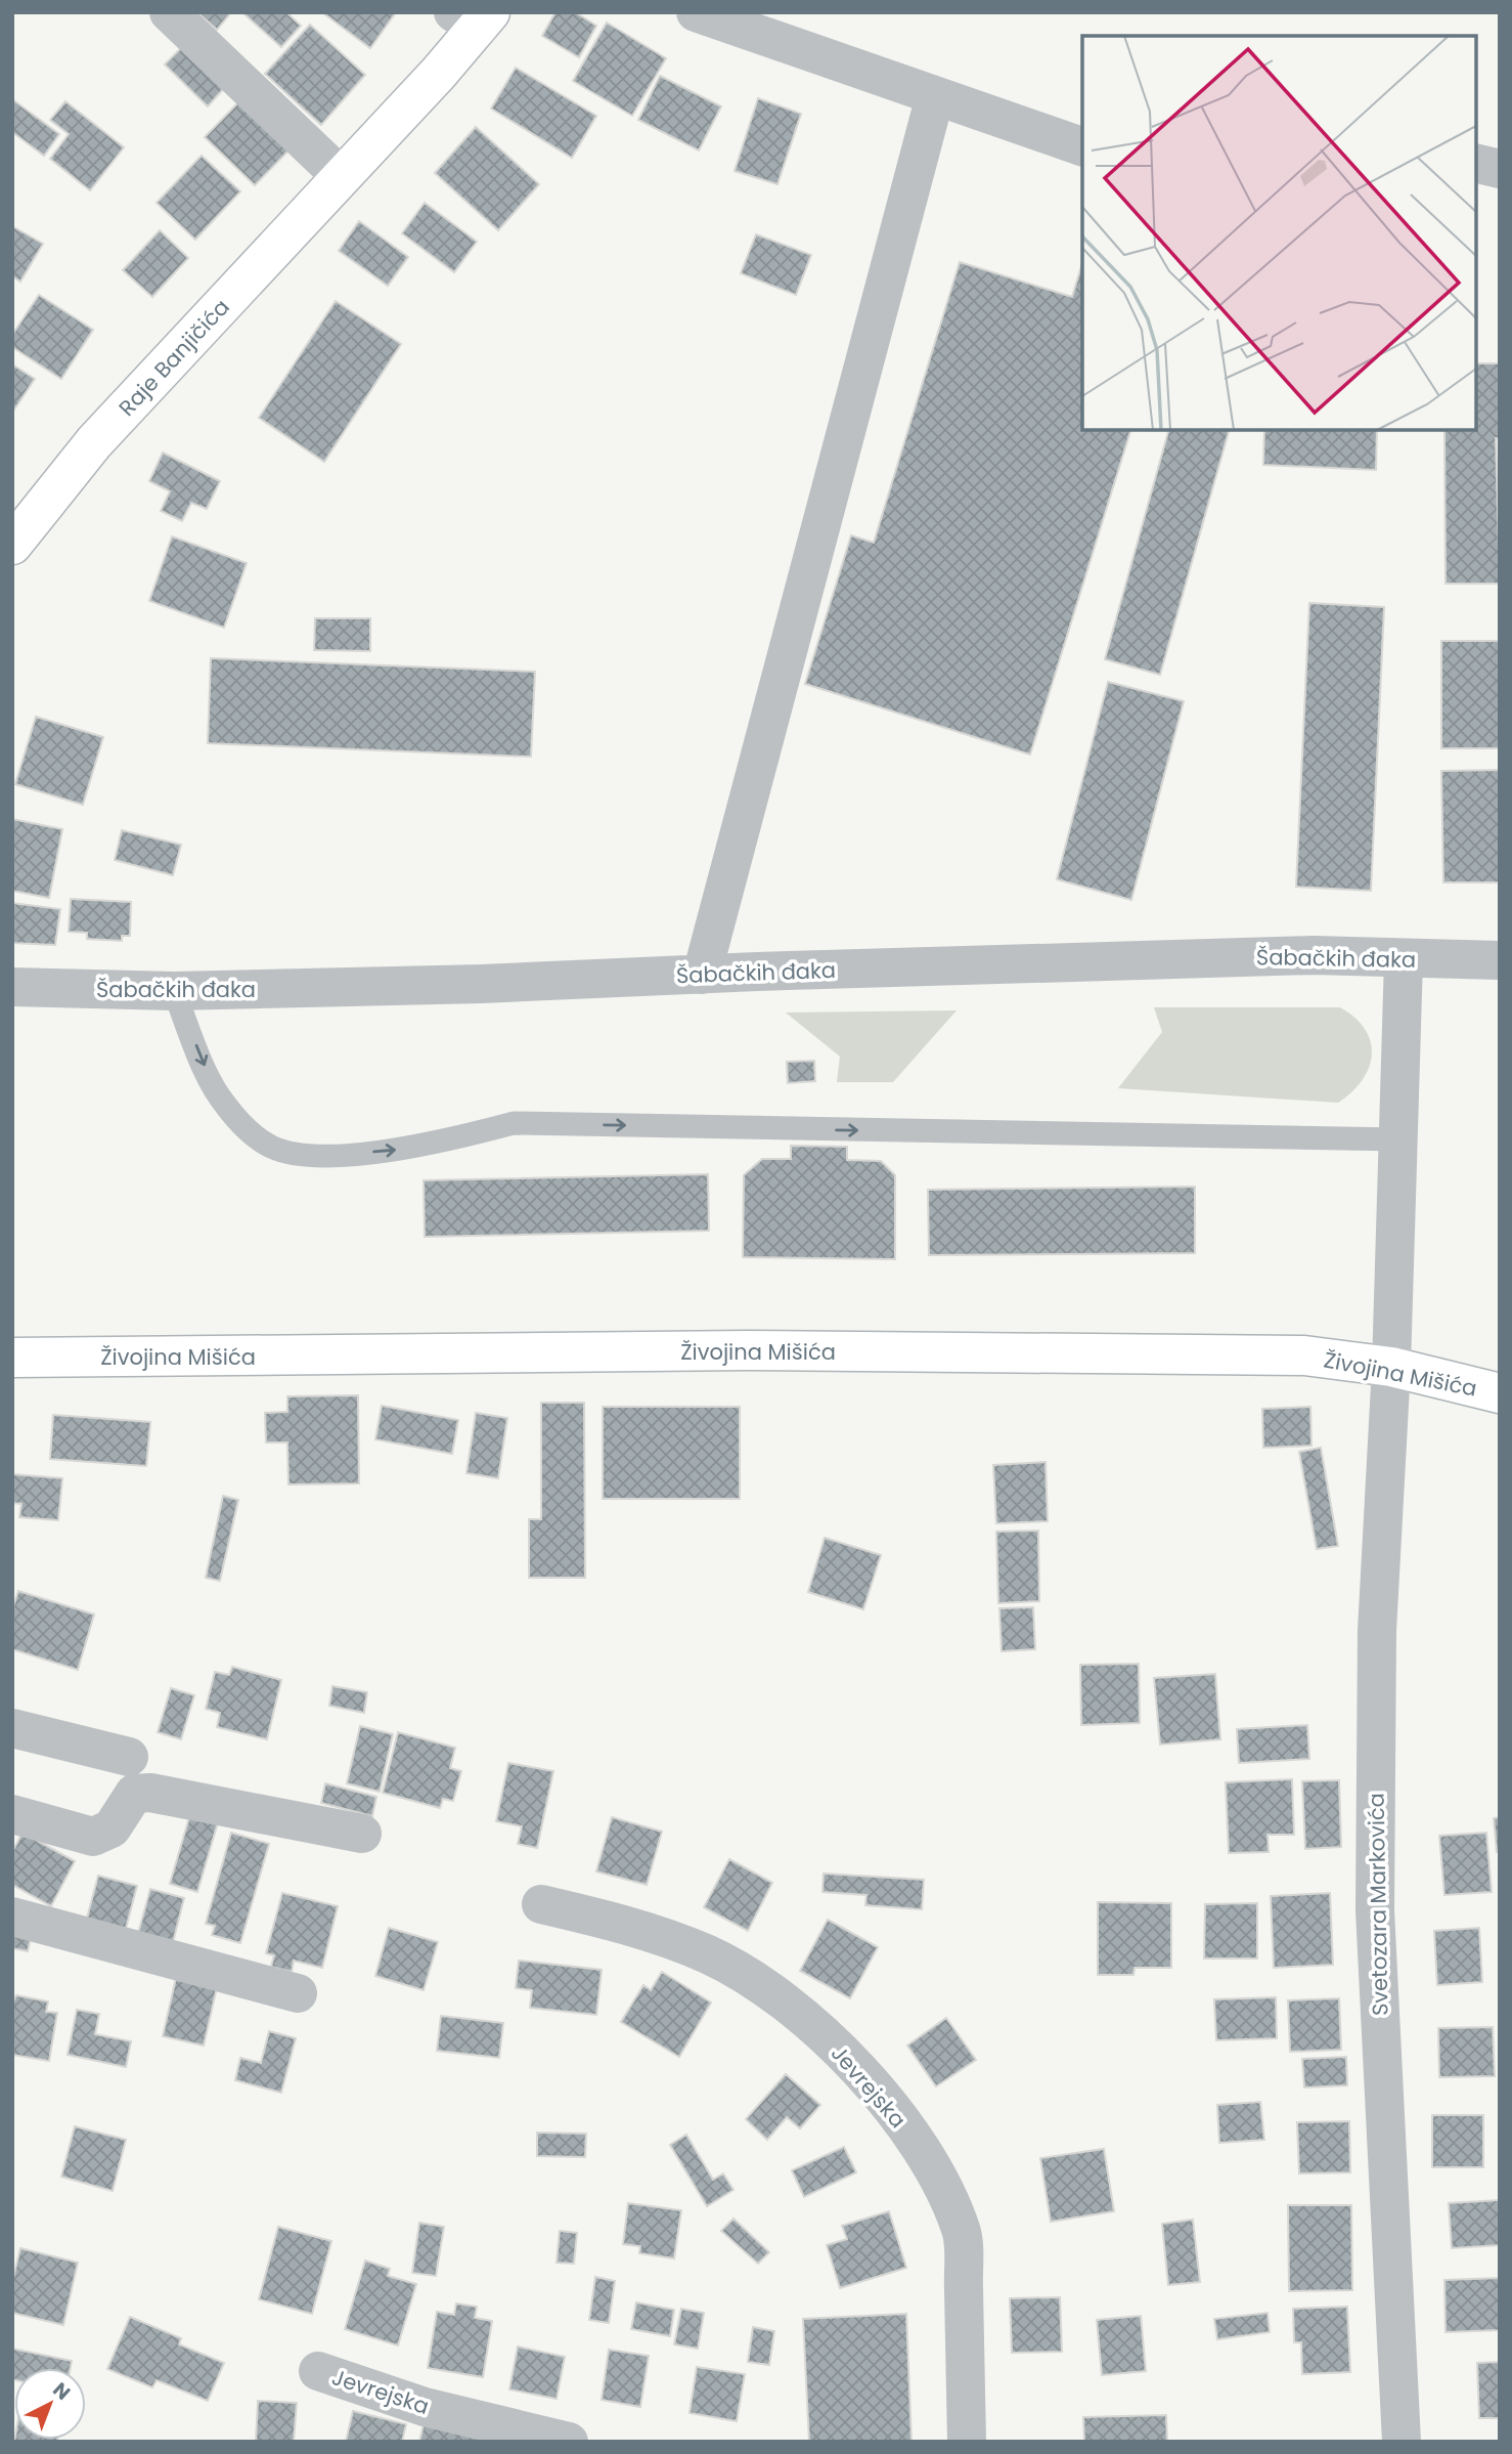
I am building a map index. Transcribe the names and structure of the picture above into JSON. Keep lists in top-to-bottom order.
{
  "streets": {
    "main road": ["Raje Banjičića", "Živojina Mišića"],
    "street": ["Šabačkih đaka", "Svetozara Markovića", "Jevrejska"]
  },
  "crossings": [
    ["Šabačkih đaka", "Svetozara Markovića"],
    ["Živojina Mišića", "Svetozara Markovića"]
  ],
  "north": "top right"
}
